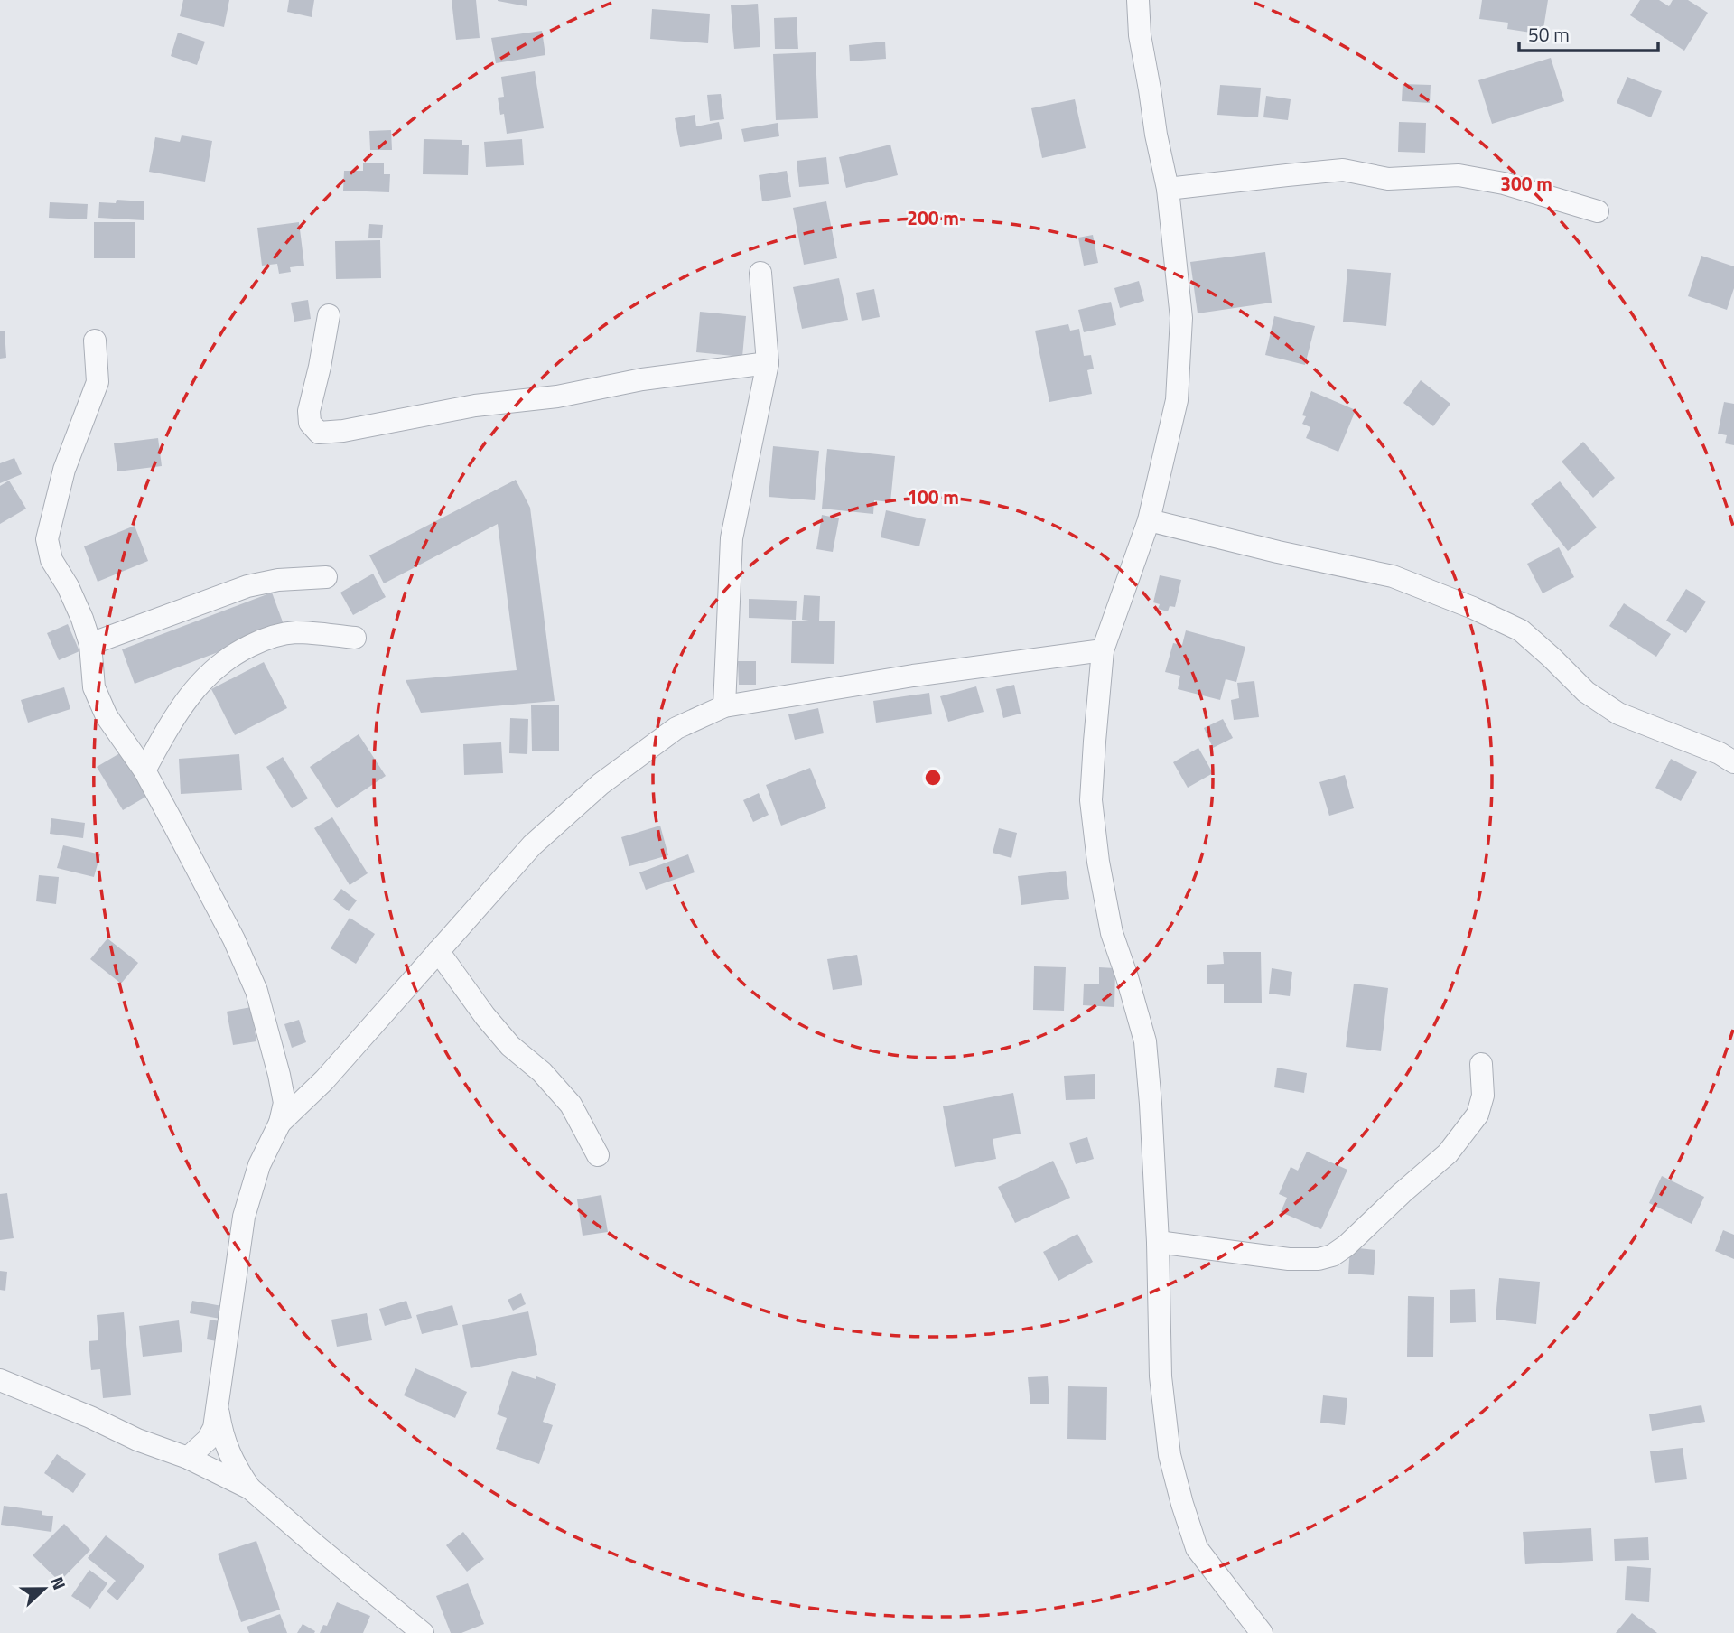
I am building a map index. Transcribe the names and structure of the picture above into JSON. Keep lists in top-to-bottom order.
{
  "scale_bar": "50 m",
  "north": "right",
  "rings": ["300 m", "200 m", "100 m"]
}
